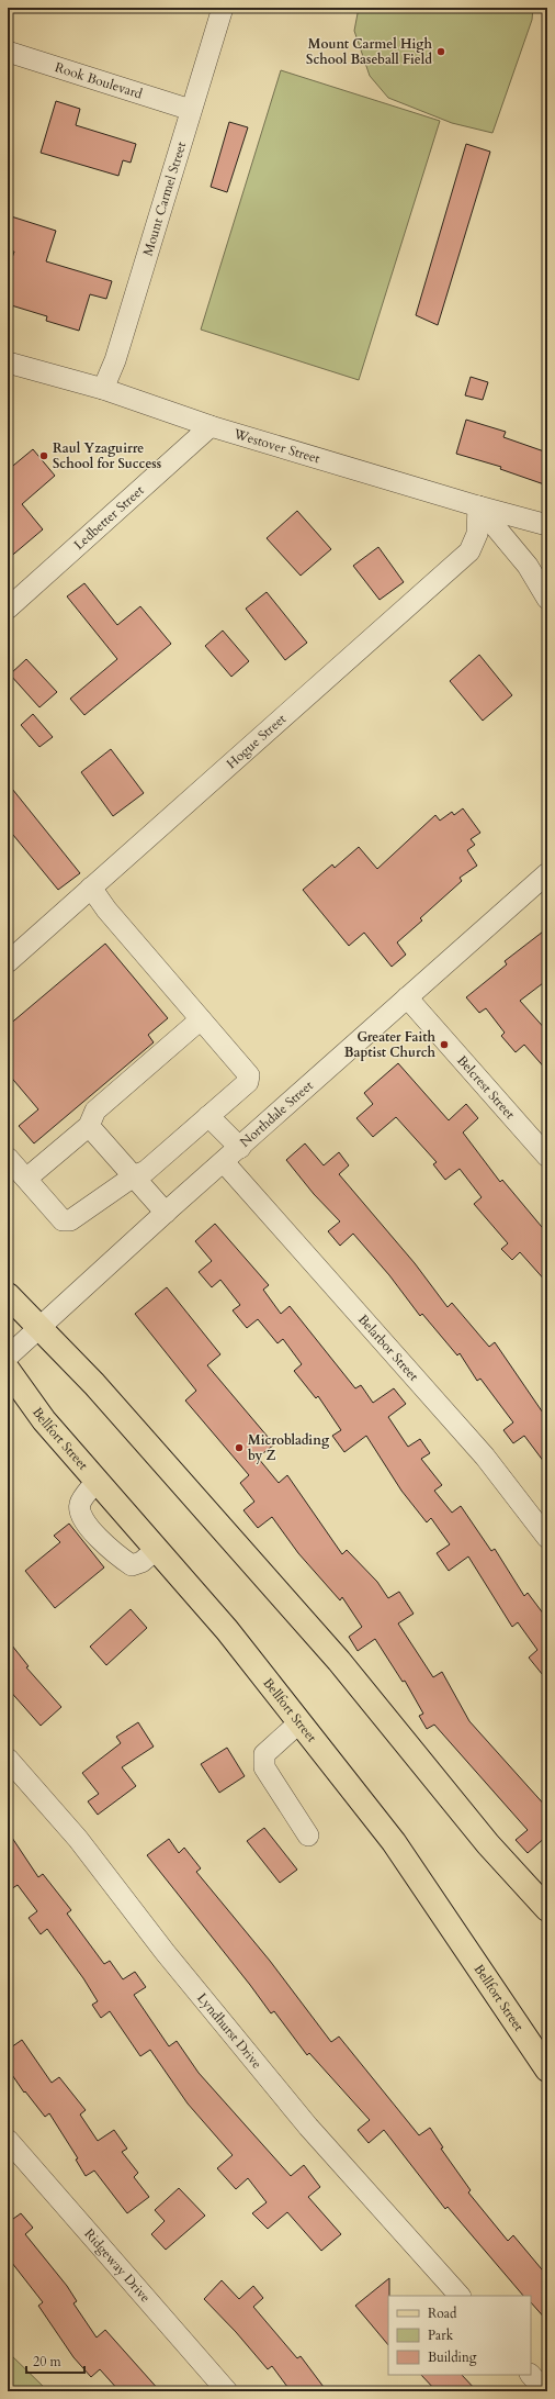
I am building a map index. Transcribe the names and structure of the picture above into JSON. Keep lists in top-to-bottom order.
{
  "streets": {
    "main road": ["Bellfort Street"],
    "street": [
      "Rook Boulevard",
      "Mount Carmel Street",
      "Westover Street",
      "Ledbetter Street",
      "Hogue Street",
      "Belcrest Street",
      "Northdale Street",
      "Belarbor Street",
      "Lyndhurst Drive",
      "Ridgeway Drive"
    ]
  },
  "crossings": [
    ["Rook Boulevard", "Mount Carmel Street"],
    ["Mount Carmel Street", "Westover Street"],
    ["Westover Street", "Ledbetter Street"],
    ["Westover Street", "Hogue Street"],
    ["Belcrest Street", "Northdale Street"],
    ["Northdale Street", "Belarbor Street"]
  ],
  "places": [
    "Mount Carmel High School Baseball Field",
    "Raul Yzaguirre School for Success",
    "Greater Faith Baptist Church",
    "Microblading by Z"
  ],
  "legend": ["Road", "Park", "Building"],
  "scale_bar": "20 m"
}
